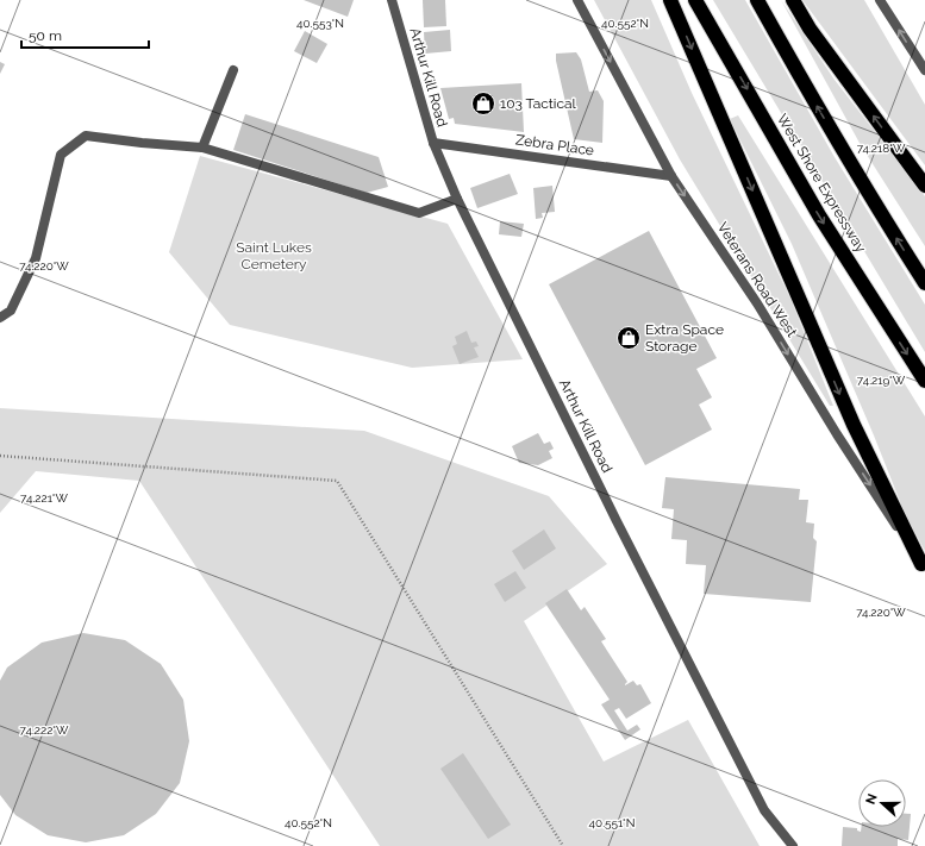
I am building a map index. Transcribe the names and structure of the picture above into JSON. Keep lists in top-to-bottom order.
{
  "streets": {
    "highway": ["West Shore Expressway"],
    "street": ["Arthur Kill Road", "Zebra Place", "Veterans Road West"]
  },
  "crossings": [
    ["Arthur Kill Road", "Zebra Place"],
    ["Zebra Place", "Veterans Road West"]
  ],
  "one_way": ["Veterans Road West"],
  "parks": ["Saint Lukes Cemetery"],
  "places": {
    "shop": ["103 Tactical", "Extra Space Storage"]
  },
  "scale_bar": "50 m",
  "north": "left",
  "coordinates": [
    "40.552°N",
    "40.553°N",
    "74.218°W",
    "74.220°W",
    "74.219°W",
    "74.221°W",
    "74.222°W",
    "40.551°N"
  ]
}
